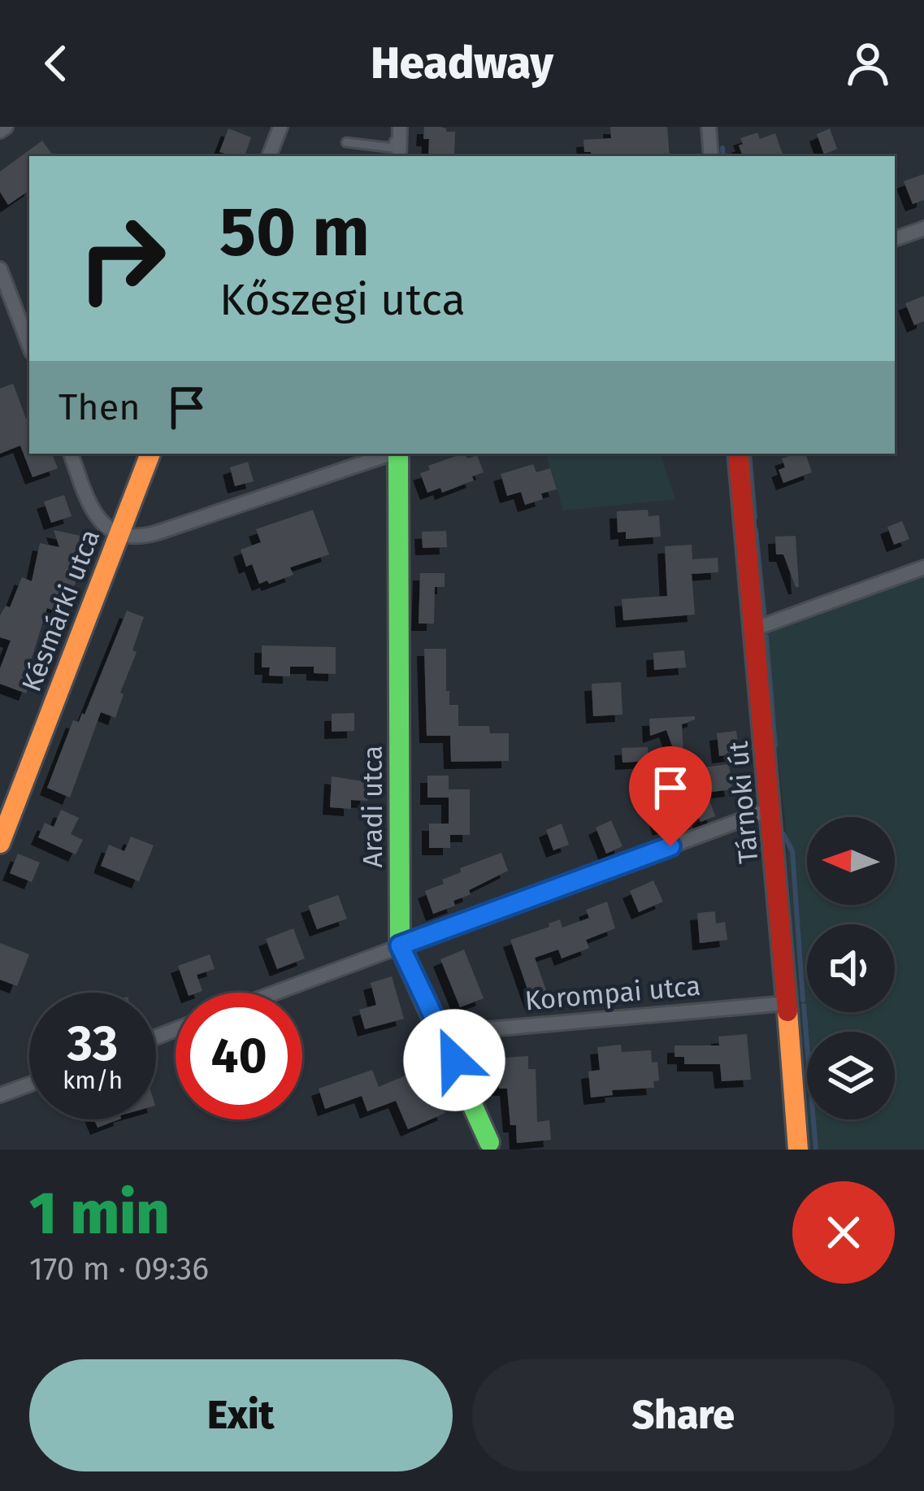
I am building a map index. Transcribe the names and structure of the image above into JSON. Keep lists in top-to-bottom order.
{
  "streets": {
    "street": [
      "Késmárki utca",
      "Tárnoki út",
      "Aradi utca",
      "Korompai utca"
    ]
  },
  "crossings": [
    ["Tárnoki út", "Korompai utca"],
    ["Aradi utca", "Korompai utca"]
  ],
  "north": "left",
  "page": {
    "header": "Headway",
    "turn": ["50 m", "Kőszegi utca"],
    "then": "Then",
    "speed": "33 km/h",
    "limit": "40",
    "heading": ["1 min", "170 m · 09:36"],
    "buttons": ["Exit", "Share"]
  }
}
